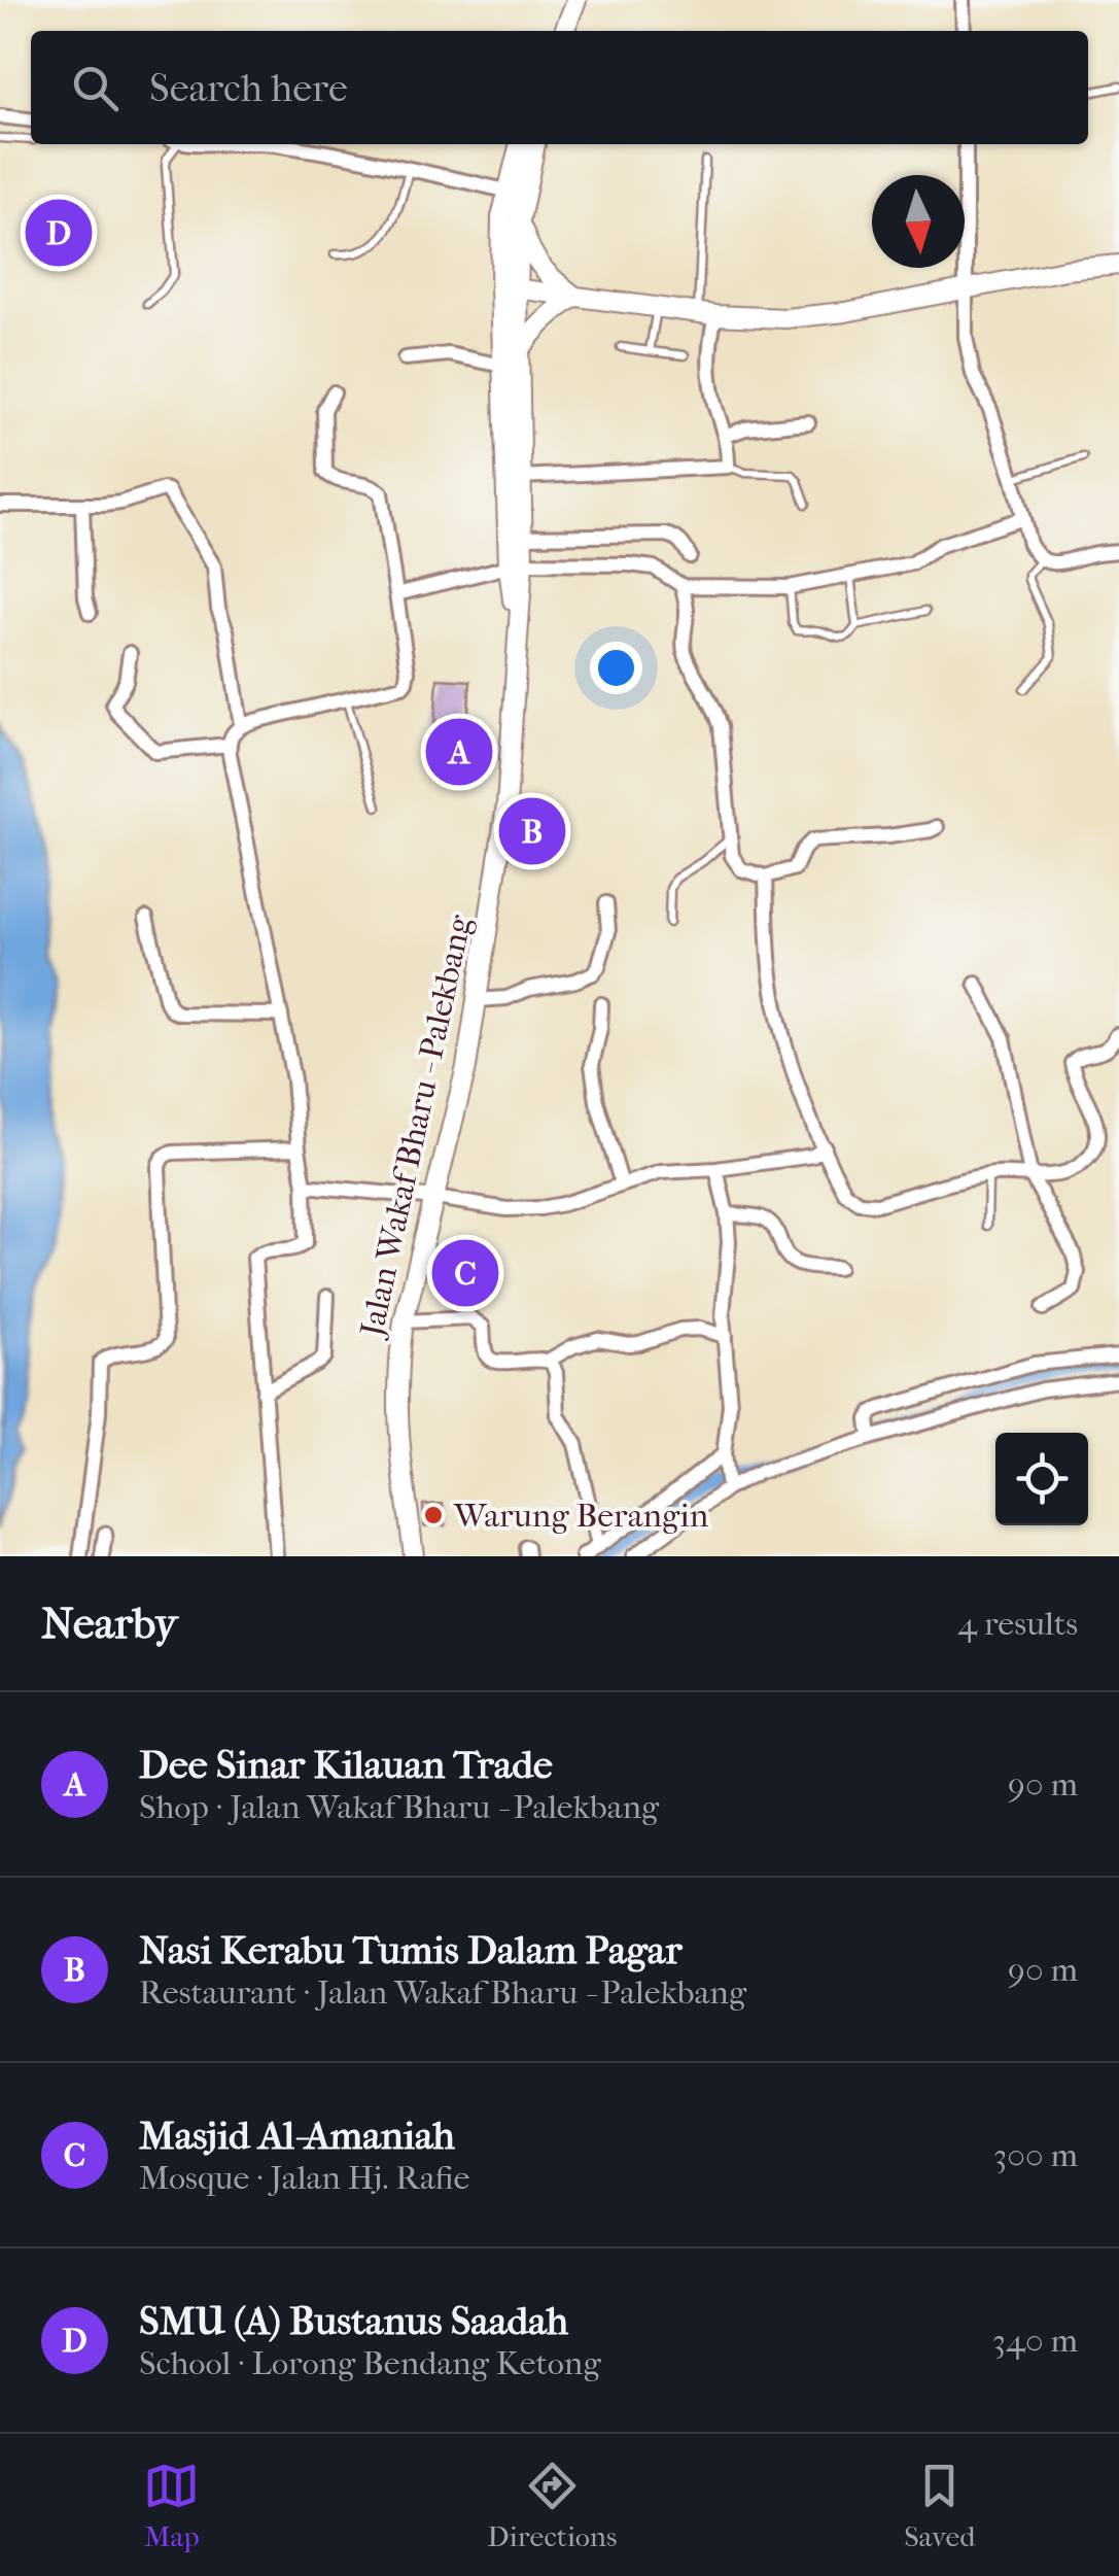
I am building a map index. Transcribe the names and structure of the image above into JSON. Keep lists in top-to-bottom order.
{
  "streets": {
    "main road": ["Jalan Wakaf Bharu - Palekbang"]
  },
  "places": ["Warung Berangin"],
  "north": "bottom",
  "page": {
    "search": "Search here",
    "pins": [
      "D",
      "A",
      "B",
      "C"
    ],
    "heading": ["Nearby", "4 results"],
    "list": [
      {
        "mark": "A",
        "name": "Dee Sinar Kilauan Trade",
        "note": "Shop · Jalan Wakaf Bharu - Palekbang",
        "value": "90 m"
      },
      {
        "mark": "B",
        "name": "Nasi Kerabu Tumis Dalam Pagar",
        "note": "Restaurant · Jalan Wakaf Bharu - Palekbang",
        "value": "90 m"
      },
      {
        "mark": "C",
        "name": "Masjid Al-Amaniah",
        "note": "Mosque · Jalan Hj. Rafie",
        "value": "300 m"
      },
      {
        "mark": "D",
        "name": "SMU (A) Bustanus Saadah",
        "note": "School · Lorong Bendang Ketong",
        "value": "340 m"
      }
    ],
    "nav": ["Map", "Directions", "Saved"]
  }
}
